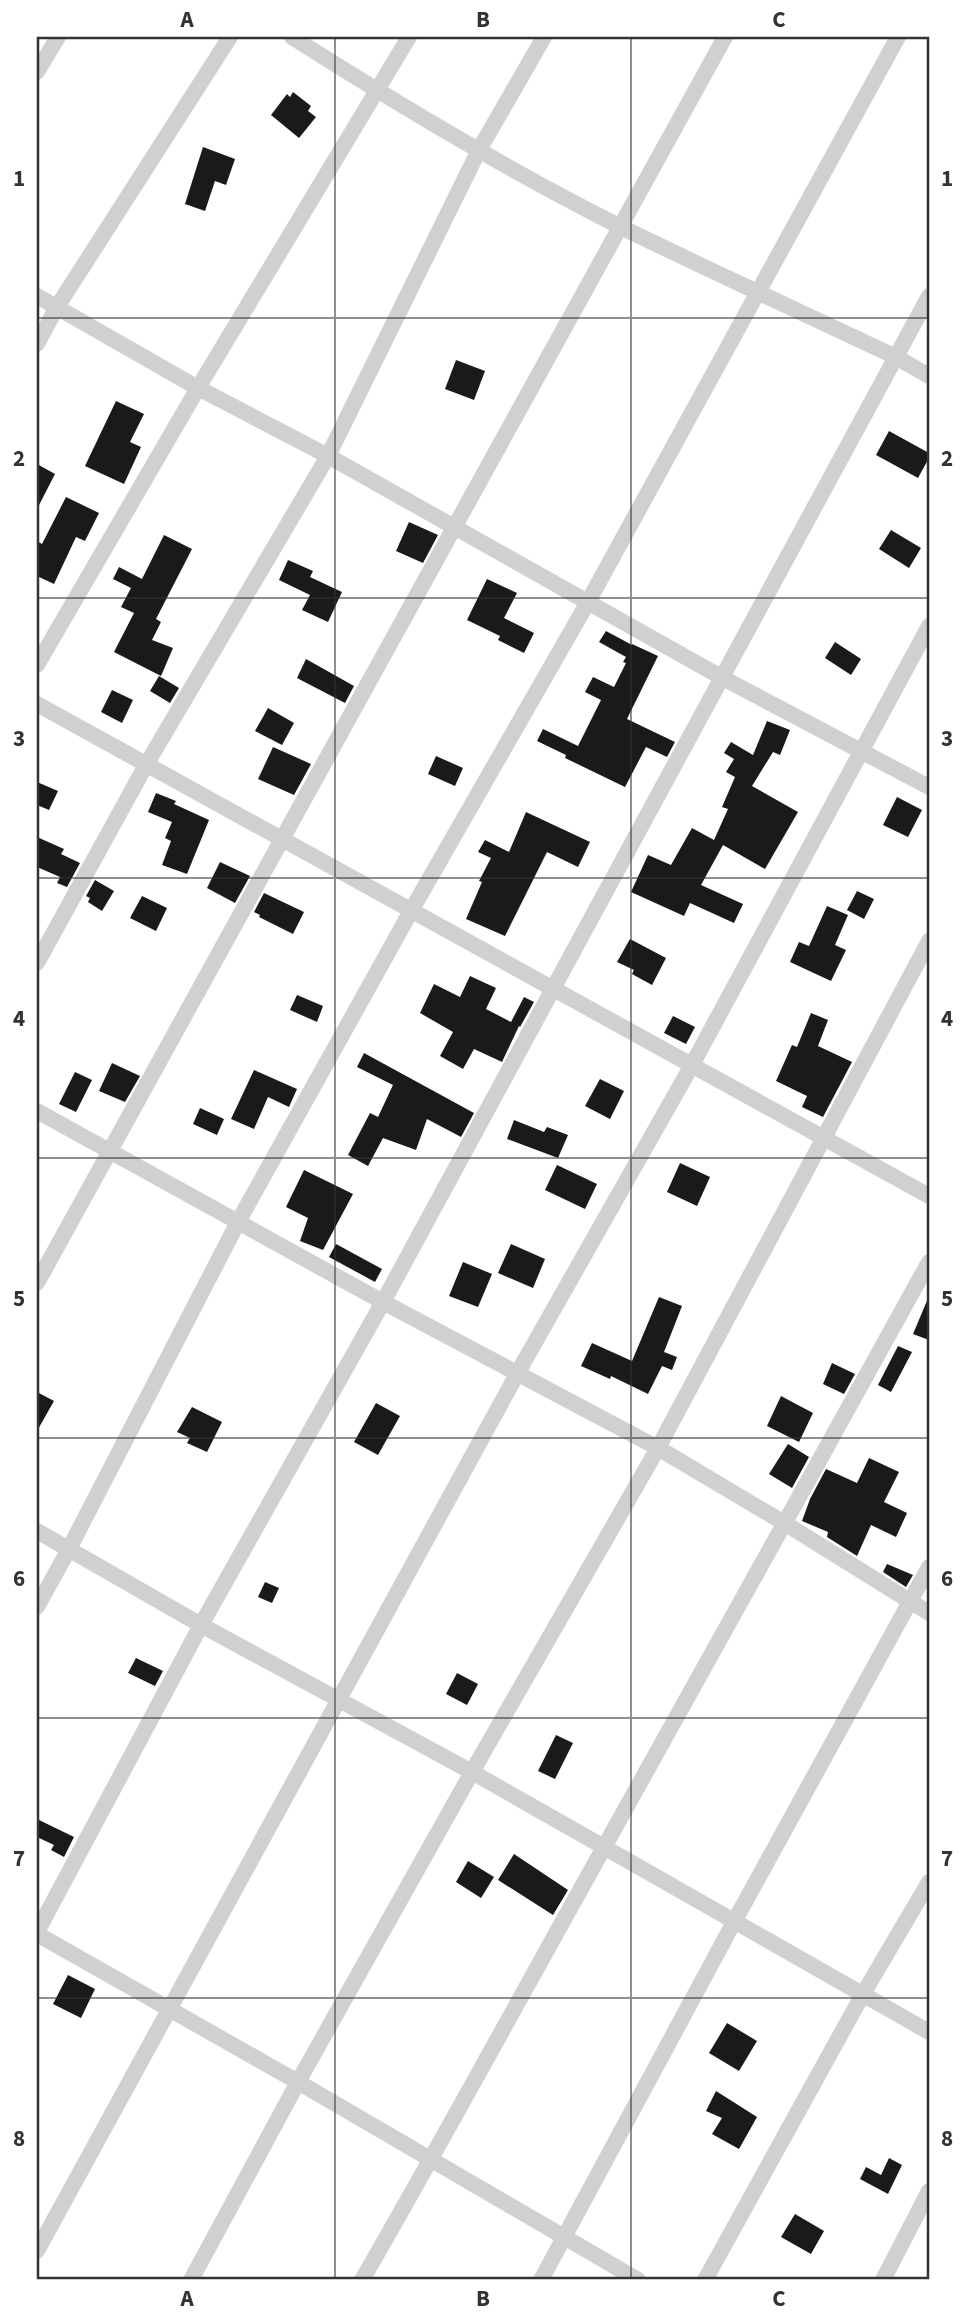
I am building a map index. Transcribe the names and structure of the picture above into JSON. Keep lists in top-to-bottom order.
{
  "grid": {
    "columns": ["A", "B", "C"],
    "rows": [
      "1",
      "2",
      "3",
      "4",
      "5",
      "6",
      "7",
      "8"
    ]
  }
}
